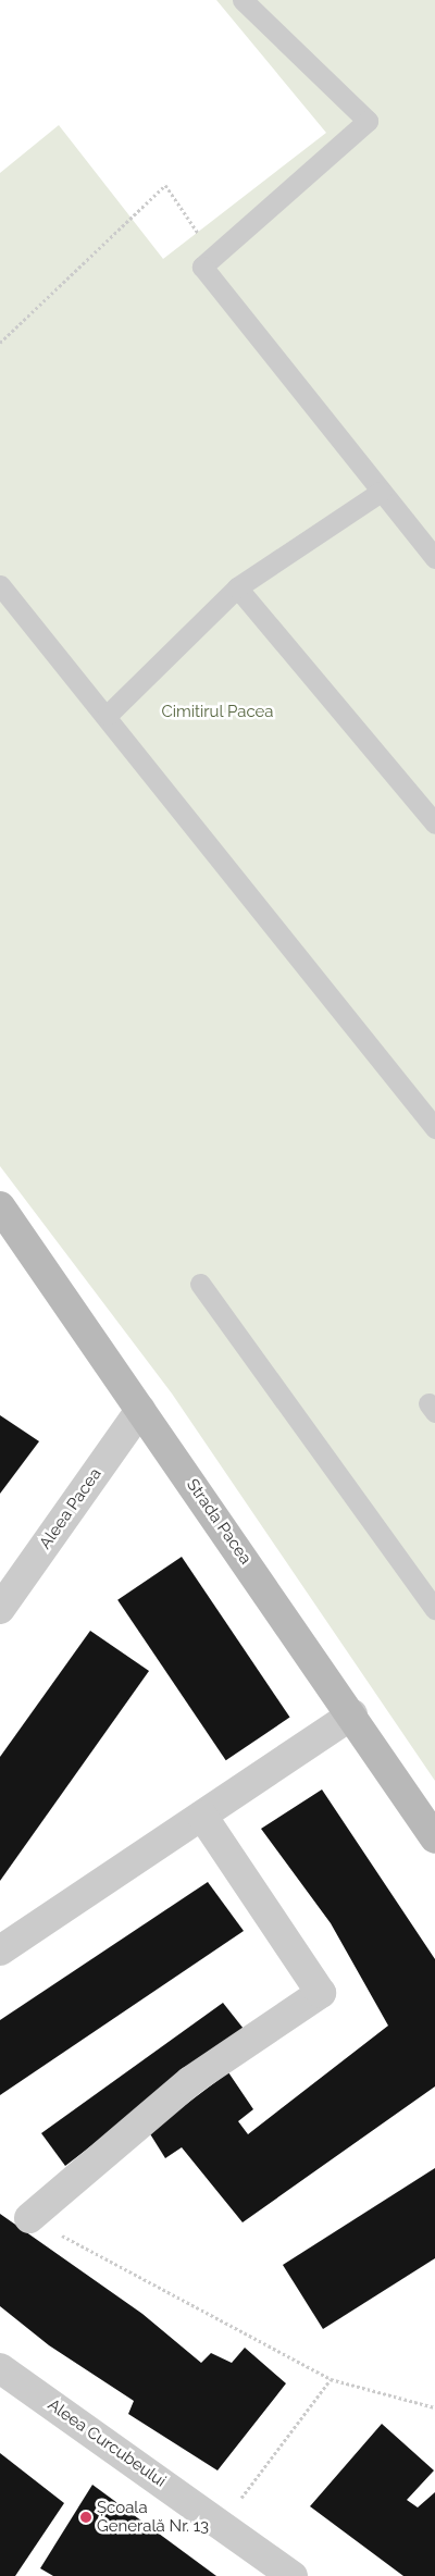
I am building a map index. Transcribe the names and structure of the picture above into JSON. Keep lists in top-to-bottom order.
{
  "streets": {
    "main road": ["Strada Pacea"],
    "street": ["Aleea Pacea", "Aleea Curcubeului"]
  },
  "crossings": [
    ["Aleea Pacea", "Strada Pacea"]
  ],
  "parks": ["Cimitirul Pacea"],
  "places": ["Școala Generală Nr. 13"]
}
